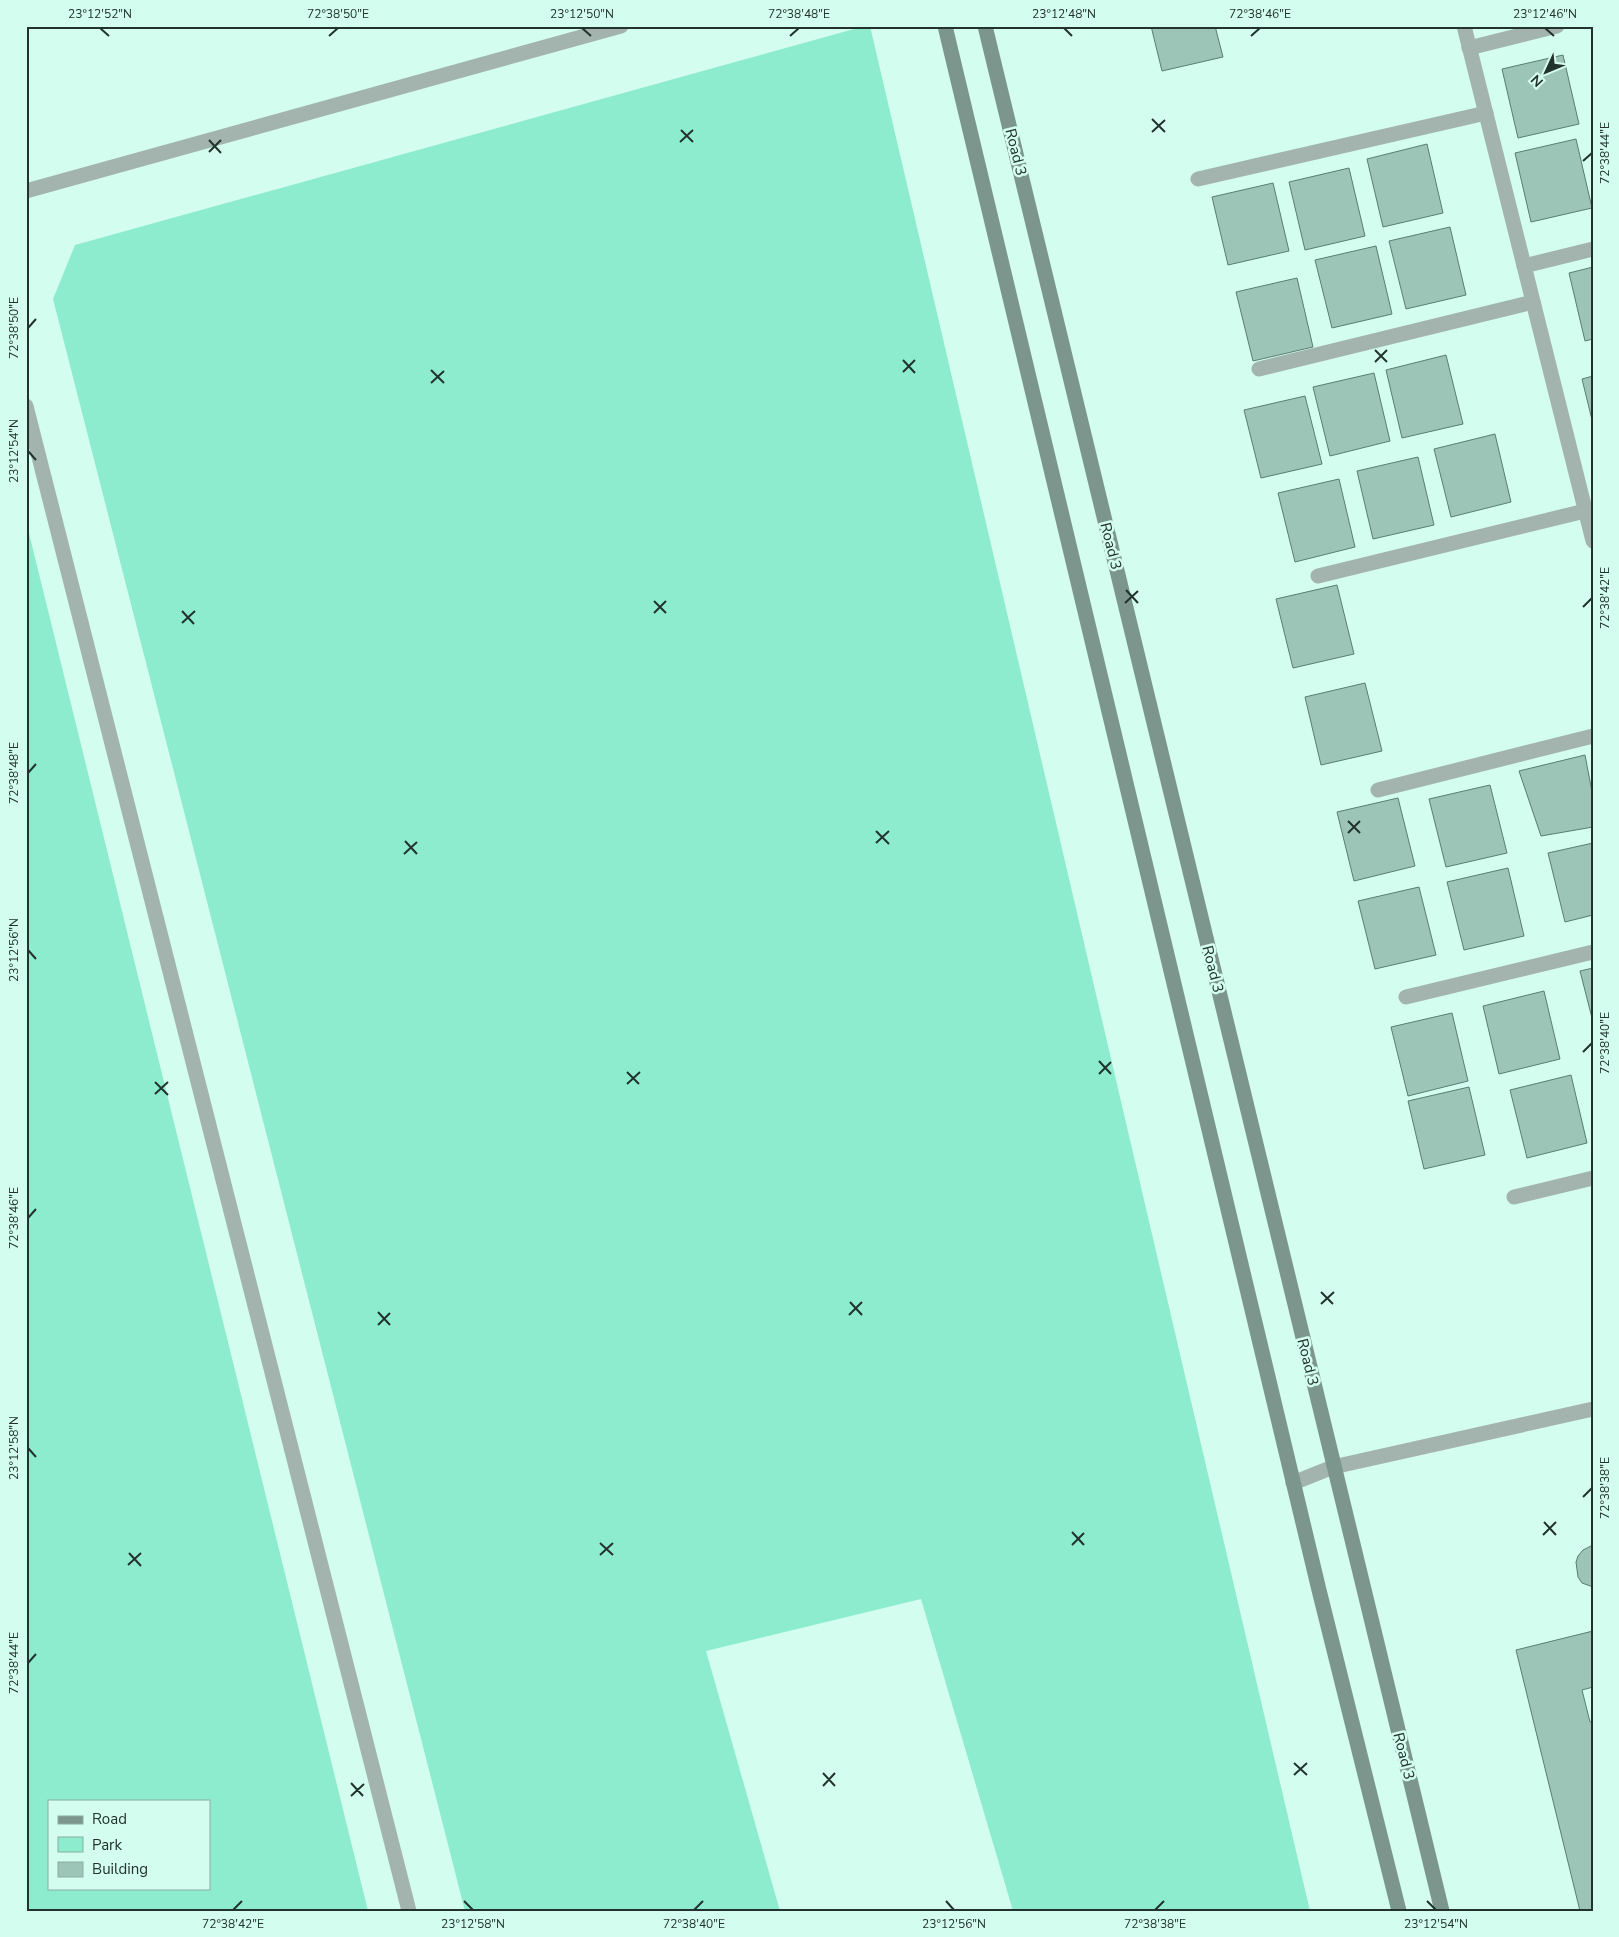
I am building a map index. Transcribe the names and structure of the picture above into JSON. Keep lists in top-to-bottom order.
{
  "streets": {
    "street": ["Road 3"]
  },
  "legend": ["Road", "Park", "Building"],
  "north": "bottom left",
  "coordinates": [
    "23°12'52\"N",
    "72°38'50\"E",
    "23°12'50\"N",
    "72°38'48\"E",
    "23°12'48\"N",
    "72°38'46\"E",
    "23°12'46\"N",
    "72°38'44\"E",
    "23°12'54\"N",
    "72°38'42\"E",
    "23°12'56\"N",
    "72°38'40\"E",
    "23°12'58\"N",
    "72°38'38\"E"
  ]
}
